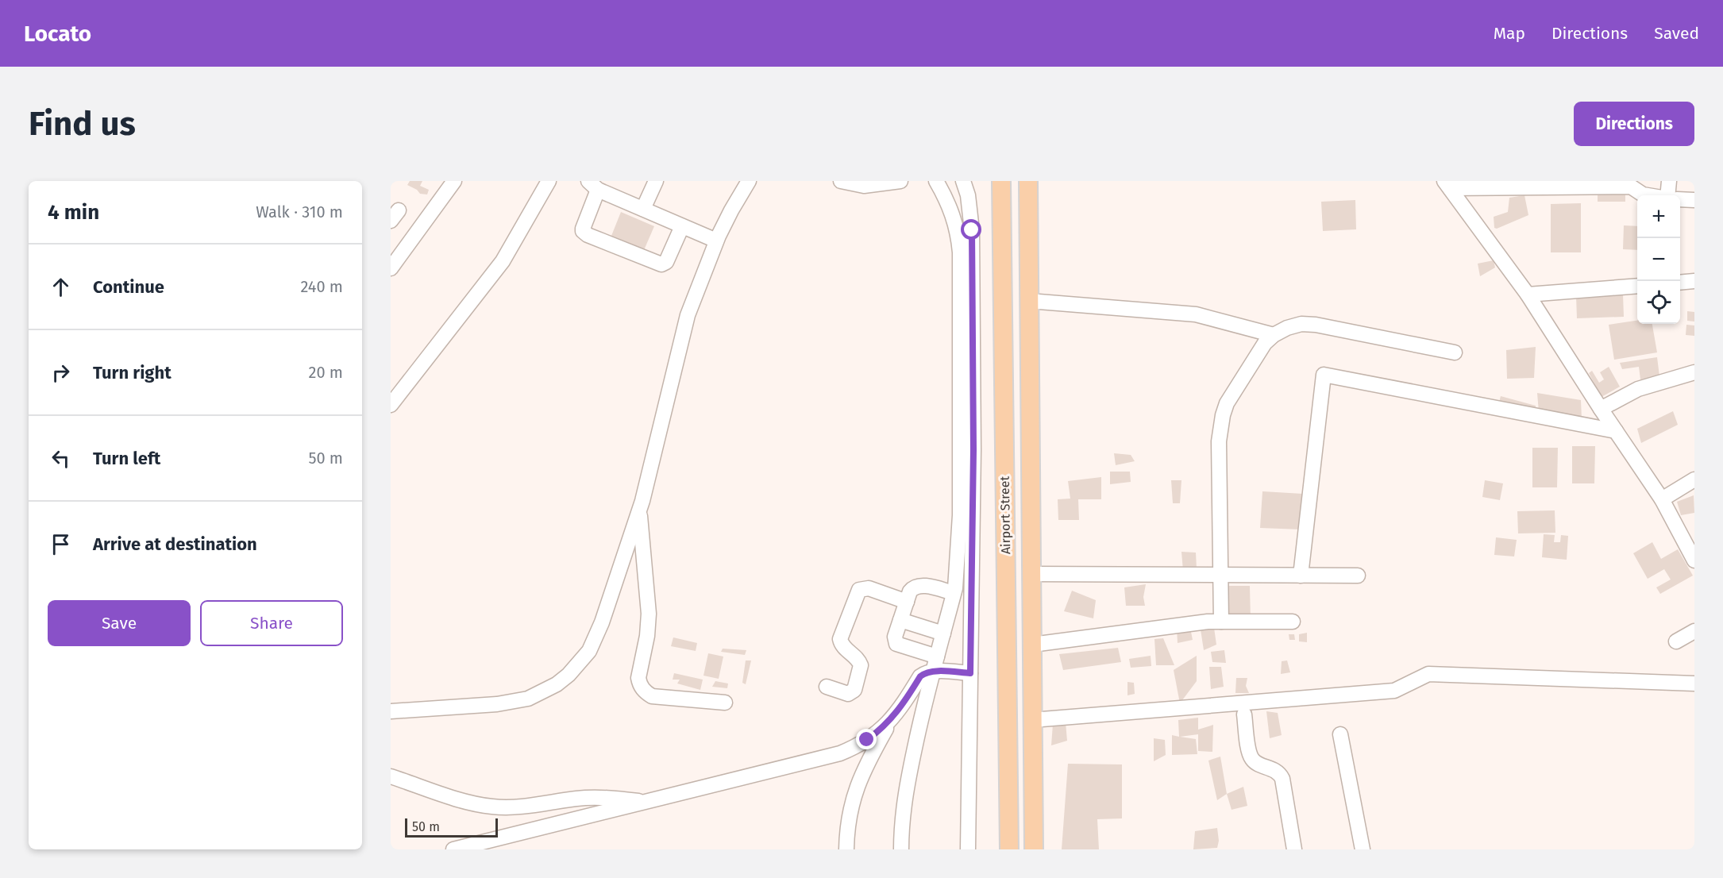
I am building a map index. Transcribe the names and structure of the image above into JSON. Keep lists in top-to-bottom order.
{
  "streets": {
    "main road": ["Airport Street"]
  },
  "scale_bar": "50 m",
  "page": {
    "header": "Locato",
    "nav": ["Map", "Directions", "Saved"],
    "buttons": [
      "Directions",
      ["Save", "Share"]
    ],
    "title": "Find us",
    "heading": ["4 min", "Walk · 310 m"],
    "map_buttons": ["+", "−"],
    "list": [
      ["Continue", "240 m"],
      ["Turn right", "20 m"],
      ["Turn left", "50 m"],
      "Arrive at destination"
    ],
    "scale": "50 m"
  }
}
